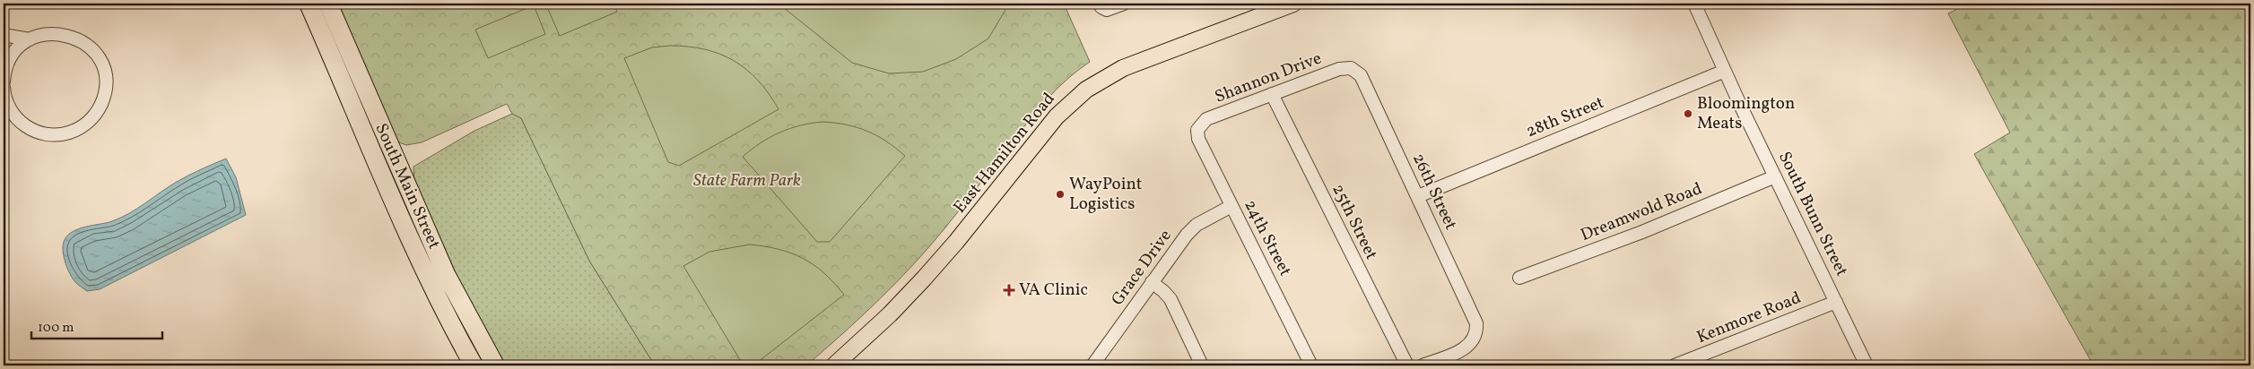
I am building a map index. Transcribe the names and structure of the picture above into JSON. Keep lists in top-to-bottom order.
{
  "streets": {
    "highway": ["South Main Street"],
    "main road": ["East Hamilton Road"],
    "street": [
      "Shannon Drive",
      "28th Street",
      "26th Street",
      "Dreamwold Road",
      "South Bunn Street",
      "25th Street",
      "24th Street",
      "Grace Drive",
      "Kenmore Road"
    ]
  },
  "crossings": [
    ["Shannon Drive", "26th Street"],
    ["Shannon Drive", "25th Street"],
    ["Shannon Drive", "24th Street"],
    ["28th Street", "26th Street"],
    ["28th Street", "South Bunn Street"],
    ["Dreamwold Road", "South Bunn Street"],
    ["South Bunn Street", "Kenmore Road"],
    ["24th Street", "Grace Drive"]
  ],
  "parks": ["State Farm Park"],
  "places": {
    "other": ["Bloomington Meats", "WayPoint Logistics"],
    "health": ["VA Clinic"]
  },
  "scale_bar": "100 m"
}
